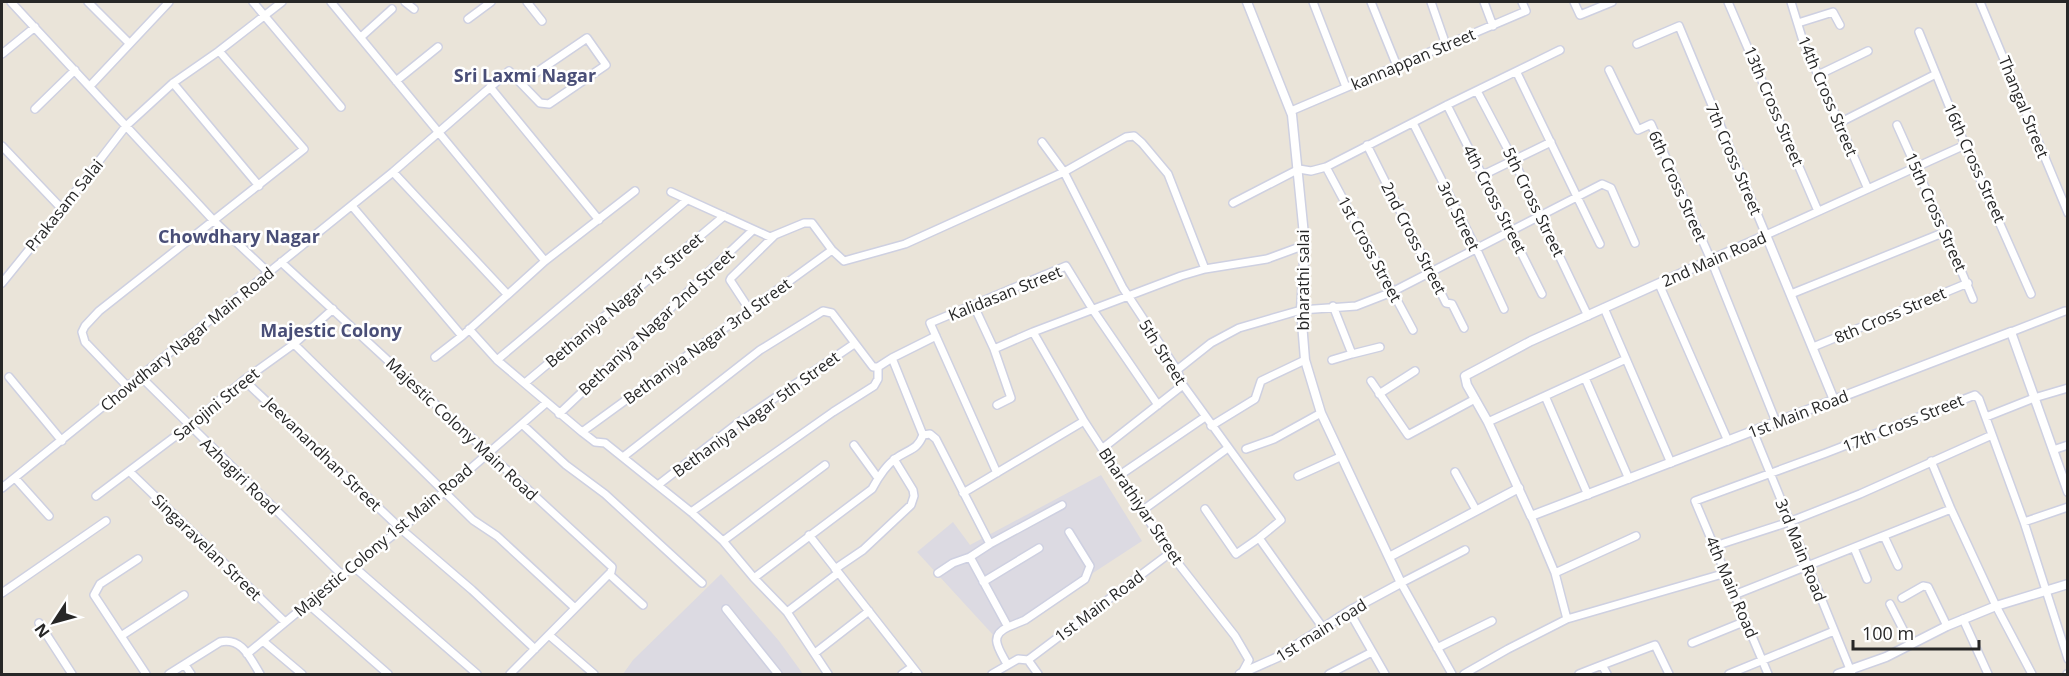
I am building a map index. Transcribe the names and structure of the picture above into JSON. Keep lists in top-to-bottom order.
{
  "streets": {
    "street": [
      "kannappan Street",
      "14th Cross Street",
      "13th Cross Street",
      "Thangal Street",
      "7th Cross Street",
      "16th Cross Street",
      "6th Cross Street",
      "4th Cross Street",
      "5th Cross Street",
      "Prakasam Salai",
      "15th Cross Street",
      "3rd Street",
      "2nd Cross Street",
      "1st Cross Street",
      "2nd Main Road",
      "bharathi salai",
      "Kalidasan Street",
      "Bethaniya Nagar 1st Street",
      "8th Cross Street",
      "Bethaniya Nagar 2nd Street",
      "Chowdhary Nagar Main Road",
      "Bethaniya Nagar 3rd Street",
      "5th Street",
      "Sarojini Street",
      "Bethaniya Nagar 5th Street",
      "1st Main Road",
      "17th Cross Street",
      "Majestic Colony Main Road",
      "Jeevanandhan Street",
      "Azhagiri Road",
      "Bharathiyar Street",
      "Majestic Colony 1st Main Road",
      "Singaravelan Street",
      "3rd Main Road",
      "4th Main Road",
      "1st main road"
    ]
  },
  "crossings": [
    ["kannappan Street", "bharathi salai"],
    ["14th Cross Street", "2nd Main Road"],
    ["13th Cross Street", "2nd Main Road"],
    ["7th Cross Street", "2nd Main Road"],
    ["7th Cross Street", "8th Cross Street"],
    ["7th Cross Street", "1st Main Road"],
    ["16th Cross Street", "2nd Main Road"],
    ["6th Cross Street", "2nd Main Road"],
    ["6th Cross Street", "1st Main Road"],
    ["5th Cross Street", "2nd Main Road"],
    ["15th Cross Street", "2nd Main Road"],
    ["15th Cross Street", "8th Cross Street"],
    ["bharathi salai", "1st main road"],
    ["Chowdhary Nagar Main Road", "Majestic Colony Main Road"],
    ["Chowdhary Nagar Main Road", "Azhagiri Road"],
    ["Sarojini Street", "Majestic Colony Main Road"],
    ["Sarojini Street", "Jeevanandhan Street"],
    ["Sarojini Street", "Azhagiri Road"],
    ["Sarojini Street", "Singaravelan Street"],
    ["1st Main Road", "Bharathiyar Street"],
    ["1st Main Road", "3rd Main Road"],
    ["17th Cross Street", "3rd Main Road"],
    ["17th Cross Street", "4th Main Road"],
    ["Majestic Colony Main Road", "Majestic Colony 1st Main Road"],
    ["Jeevanandhan Street", "Majestic Colony 1st Main Road"],
    ["Azhagiri Road", "Majestic Colony 1st Main Road"],
    ["Bharathiyar Street", "1st main road"],
    ["Majestic Colony 1st Main Road", "Singaravelan Street"],
    ["3rd Main Road", "4th Main Road"]
  ],
  "districts": ["Sri Laxmi Nagar", "Chowdhary Nagar", "Majestic Colony"],
  "scale_bar": "100 m",
  "north": "bottom left"
}
